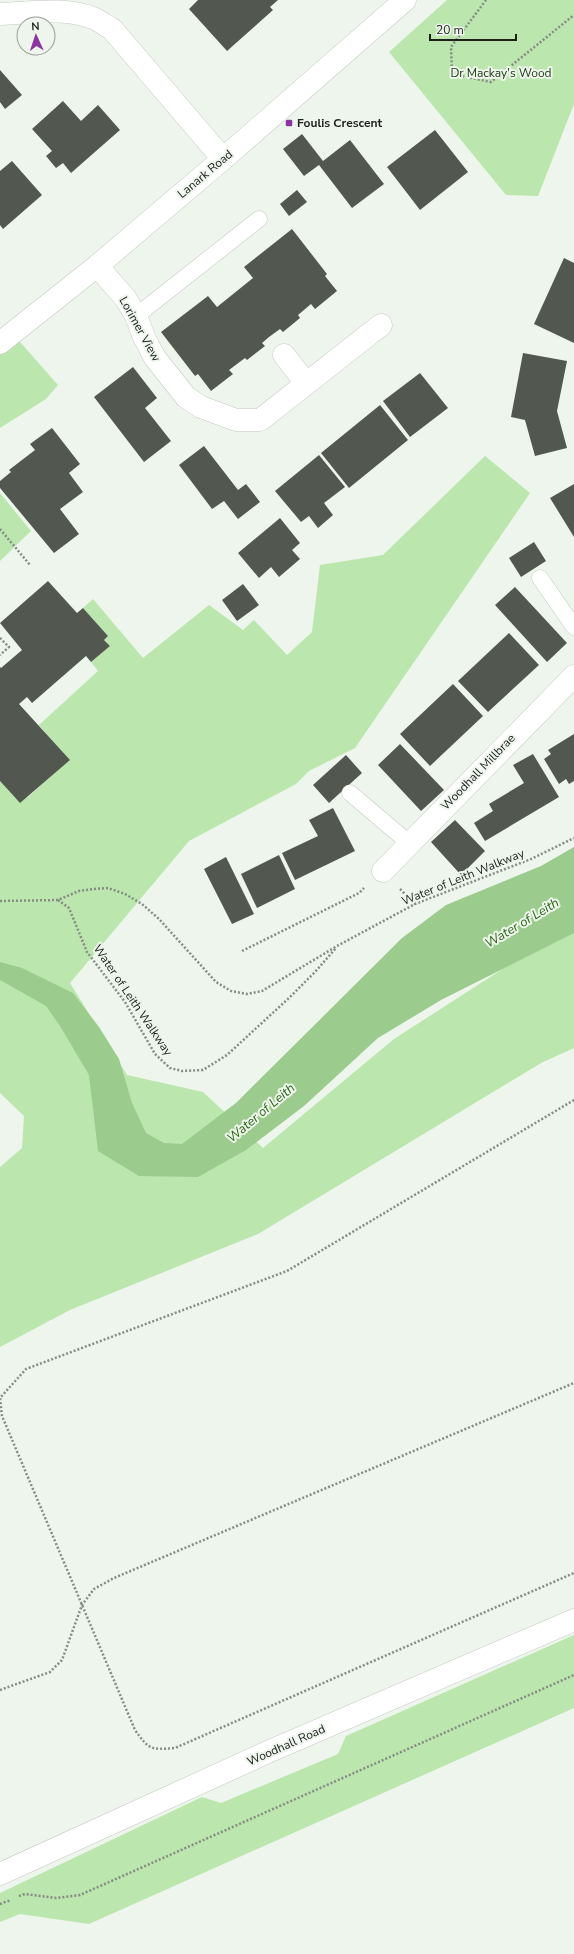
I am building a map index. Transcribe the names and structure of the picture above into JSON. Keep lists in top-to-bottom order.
{
  "streets": {
    "street": [
      "Lanark Road",
      "Lorimer View",
      "Woodhall Millbrae",
      "Woodhall Road"
    ],
    "path": ["Water of Leith Walkway"]
  },
  "crossings": [
    ["Lanark Road", "Lorimer View"]
  ],
  "water": ["Water of Leith"],
  "parks": ["Dr Mackay's Wood"],
  "places": {
    "transit": ["Foulis Crescent"]
  },
  "scale_bar": "20 m",
  "north": "top"
}
